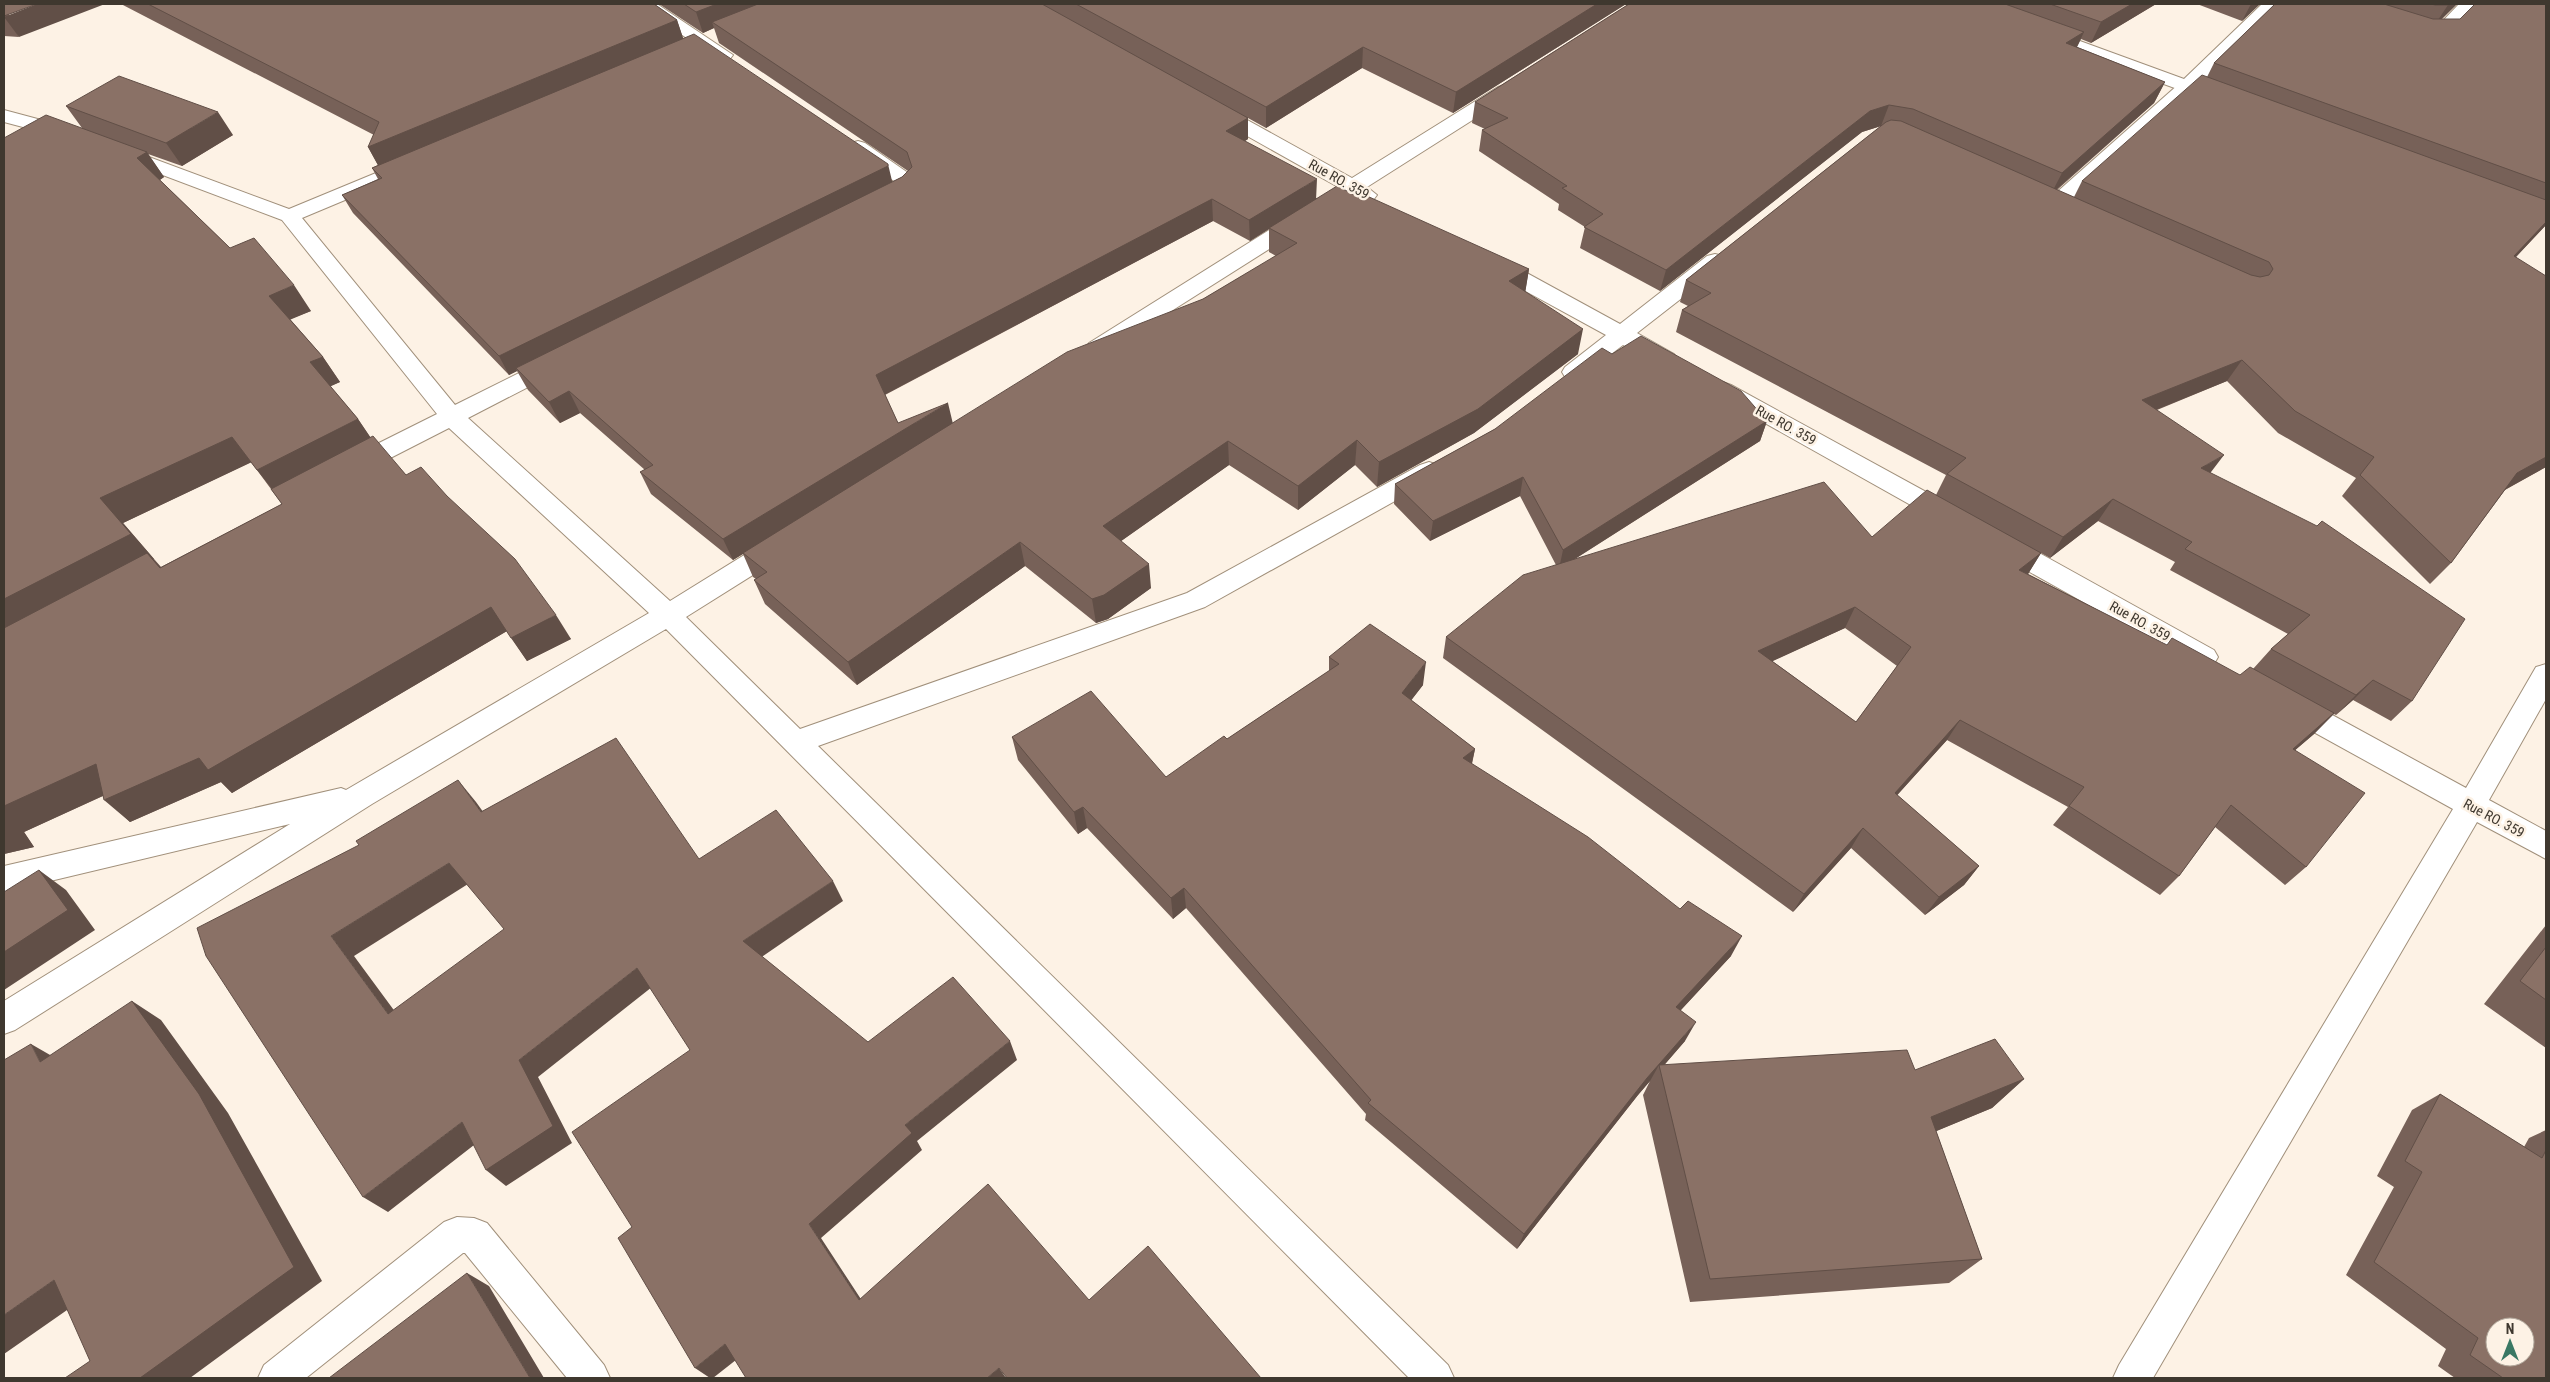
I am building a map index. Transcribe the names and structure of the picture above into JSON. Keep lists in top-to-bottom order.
{
  "streets": {
    "street": ["Rue RO. 359"]
  },
  "north": "top"
}
